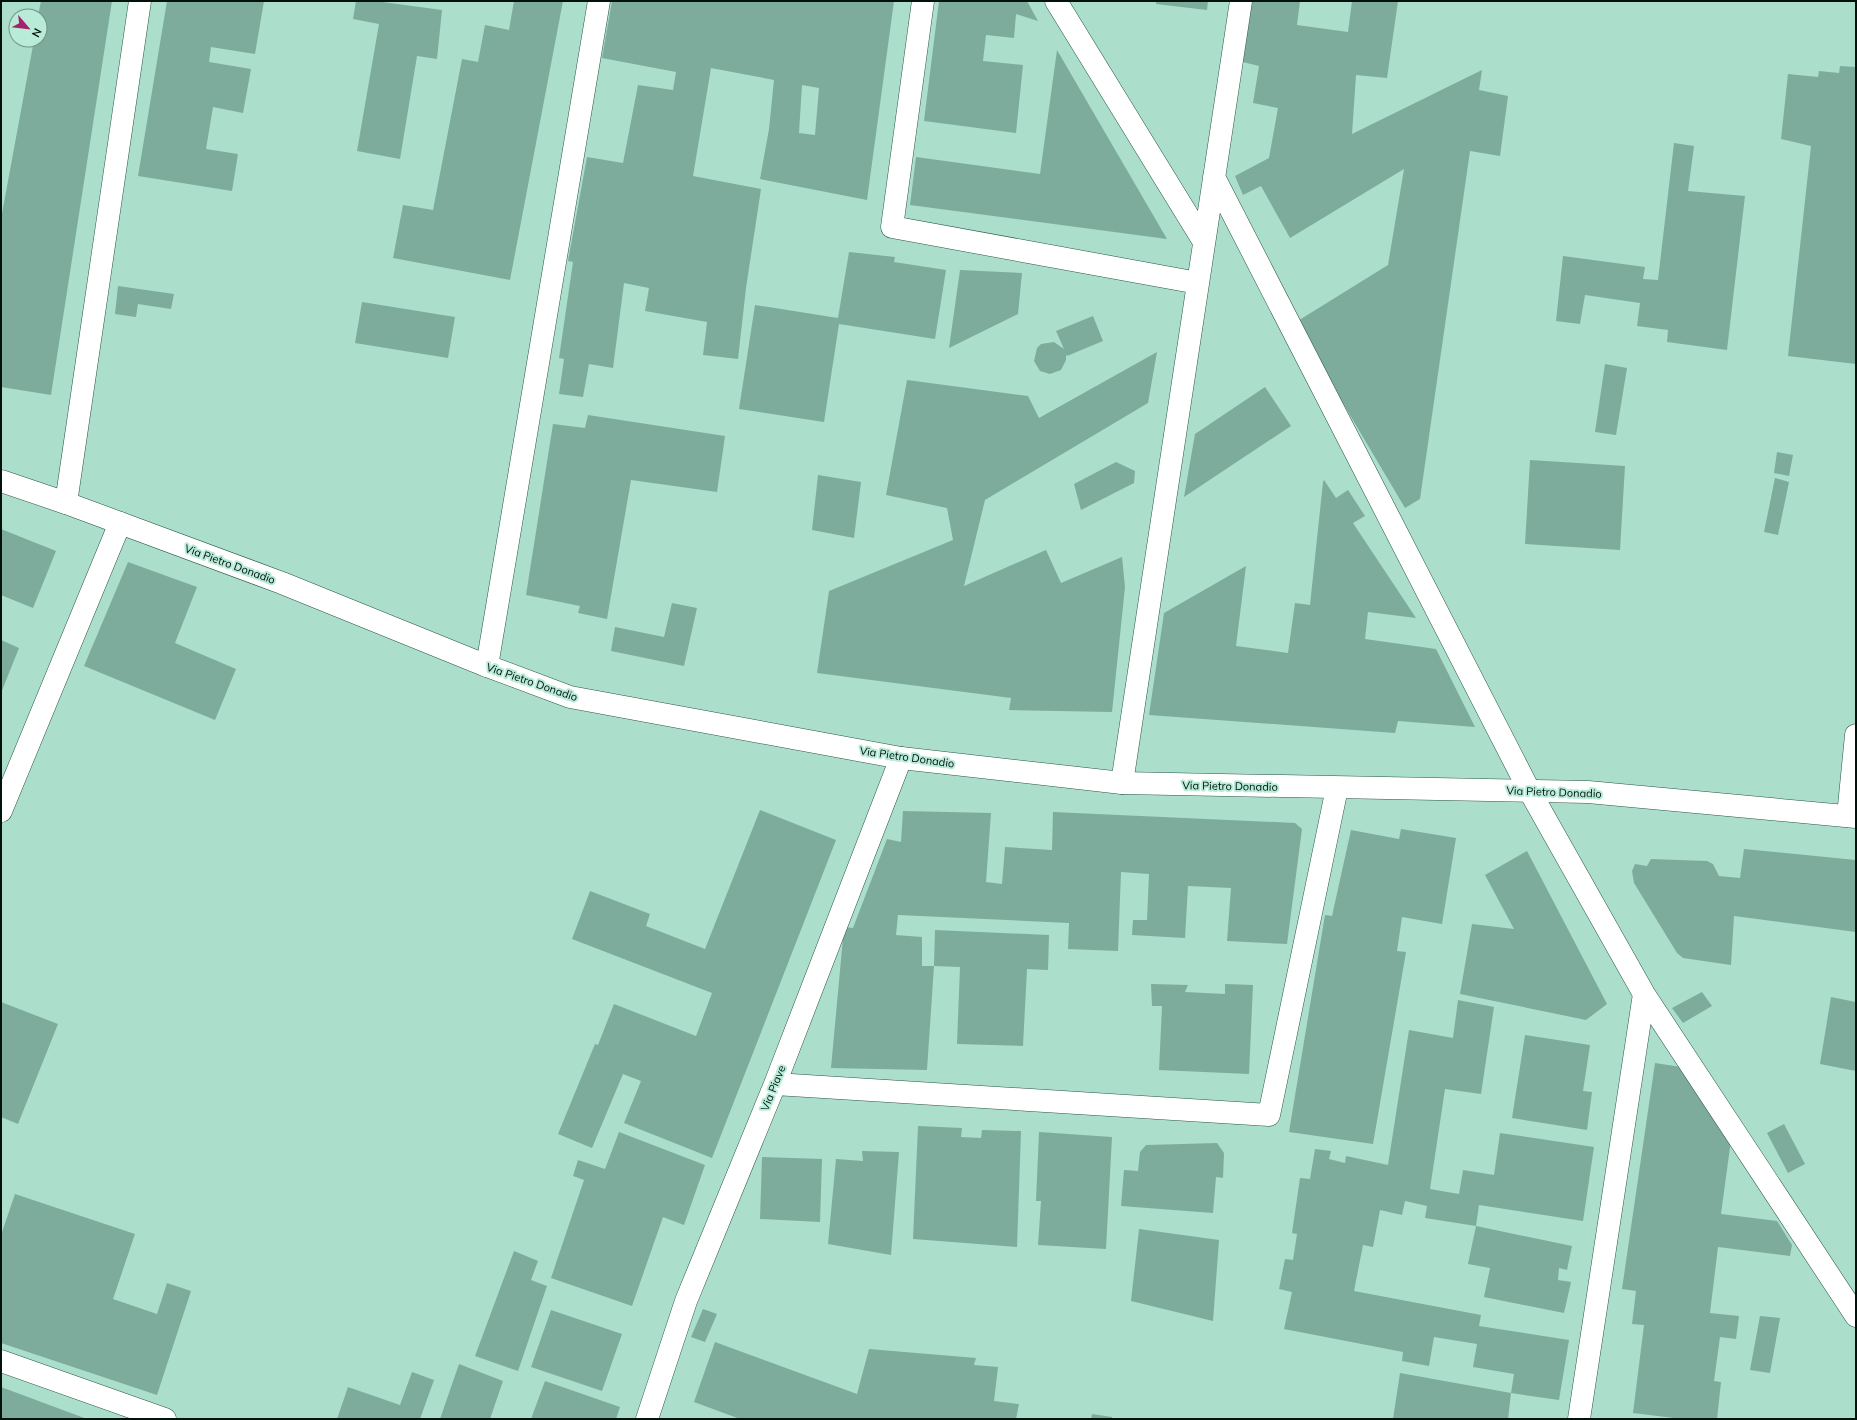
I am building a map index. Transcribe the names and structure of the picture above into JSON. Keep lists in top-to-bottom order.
{
  "streets": {
    "street": ["Via Pietro Donadio", "Via Piave"]
  },
  "crossings": [
    ["Via Pietro Donadio", "Via Piave"]
  ],
  "north": "bottom right"
}
